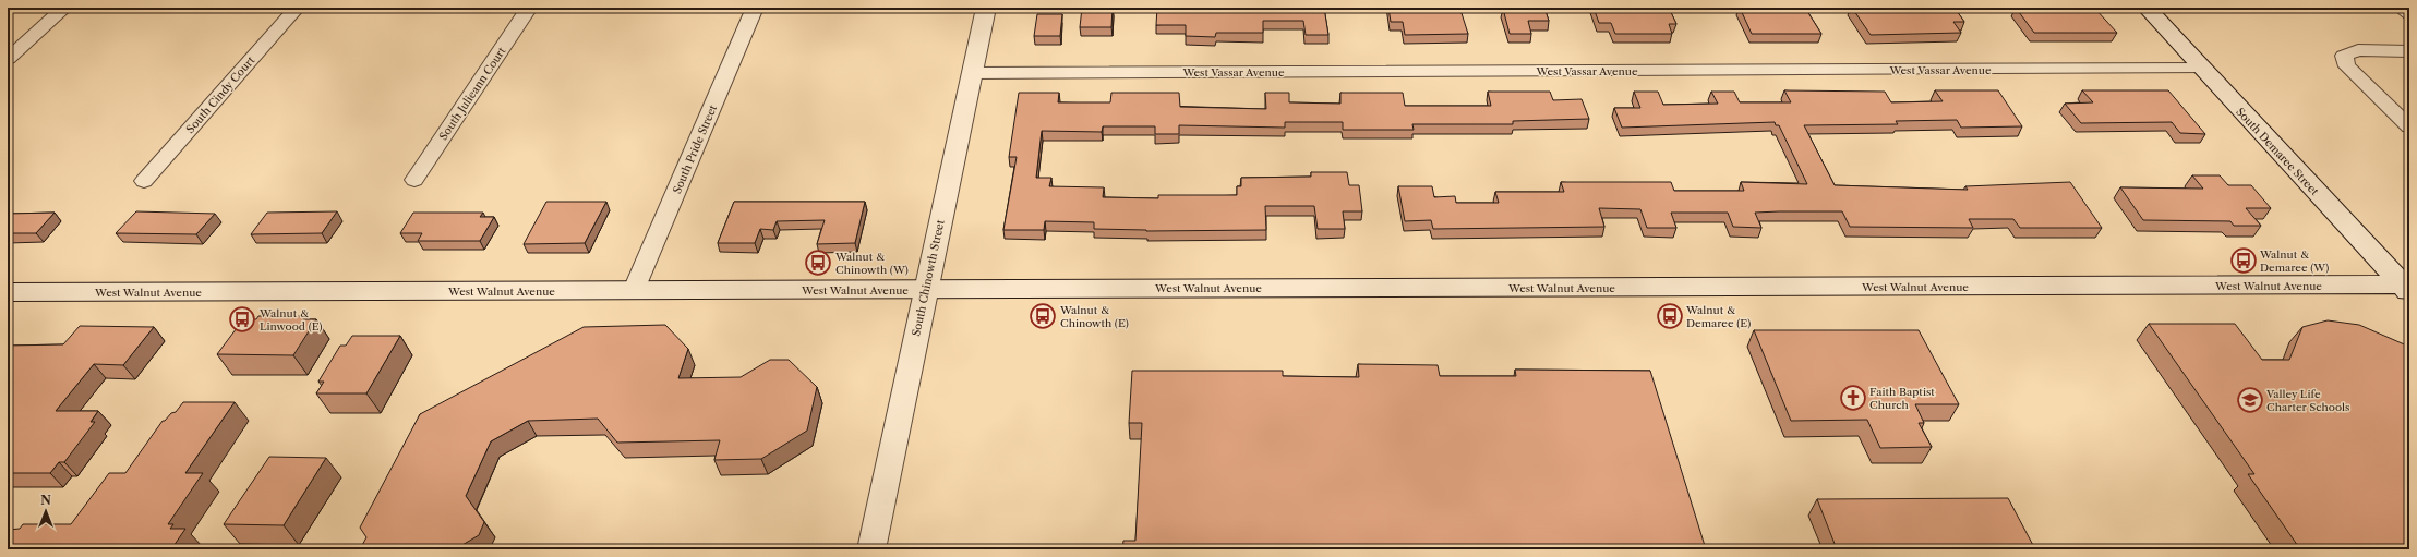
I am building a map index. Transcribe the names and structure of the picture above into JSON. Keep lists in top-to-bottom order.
{
  "streets": {
    "main road": ["South Demaree Street", "South Chinowth Street", "West Walnut Avenue"],
    "street": [
      "West Vassar Avenue",
      "South Julieann Court",
      "South Cindy Court",
      "South Pride Street"
    ]
  },
  "crossings": [
    ["West Vassar Avenue", "South Demaree Street"],
    ["West Vassar Avenue", "South Chinowth Street"],
    ["South Pride Street", "West Walnut Avenue"],
    ["South Demaree Street", "West Walnut Avenue"],
    ["South Chinowth Street", "West Walnut Avenue"]
  ],
  "places": {
    "bus stop": [
      "Walnut & Demaree (W)",
      "Walnut & Chinowth (W)",
      "Walnut & Chinowth (E)",
      "Walnut & Demaree (E)",
      "Walnut & Linwood (E)"
    ],
    "church": ["Faith Baptist Church"],
    "school or university": ["Valley Life Charter Schools"]
  },
  "north": "top"
}
